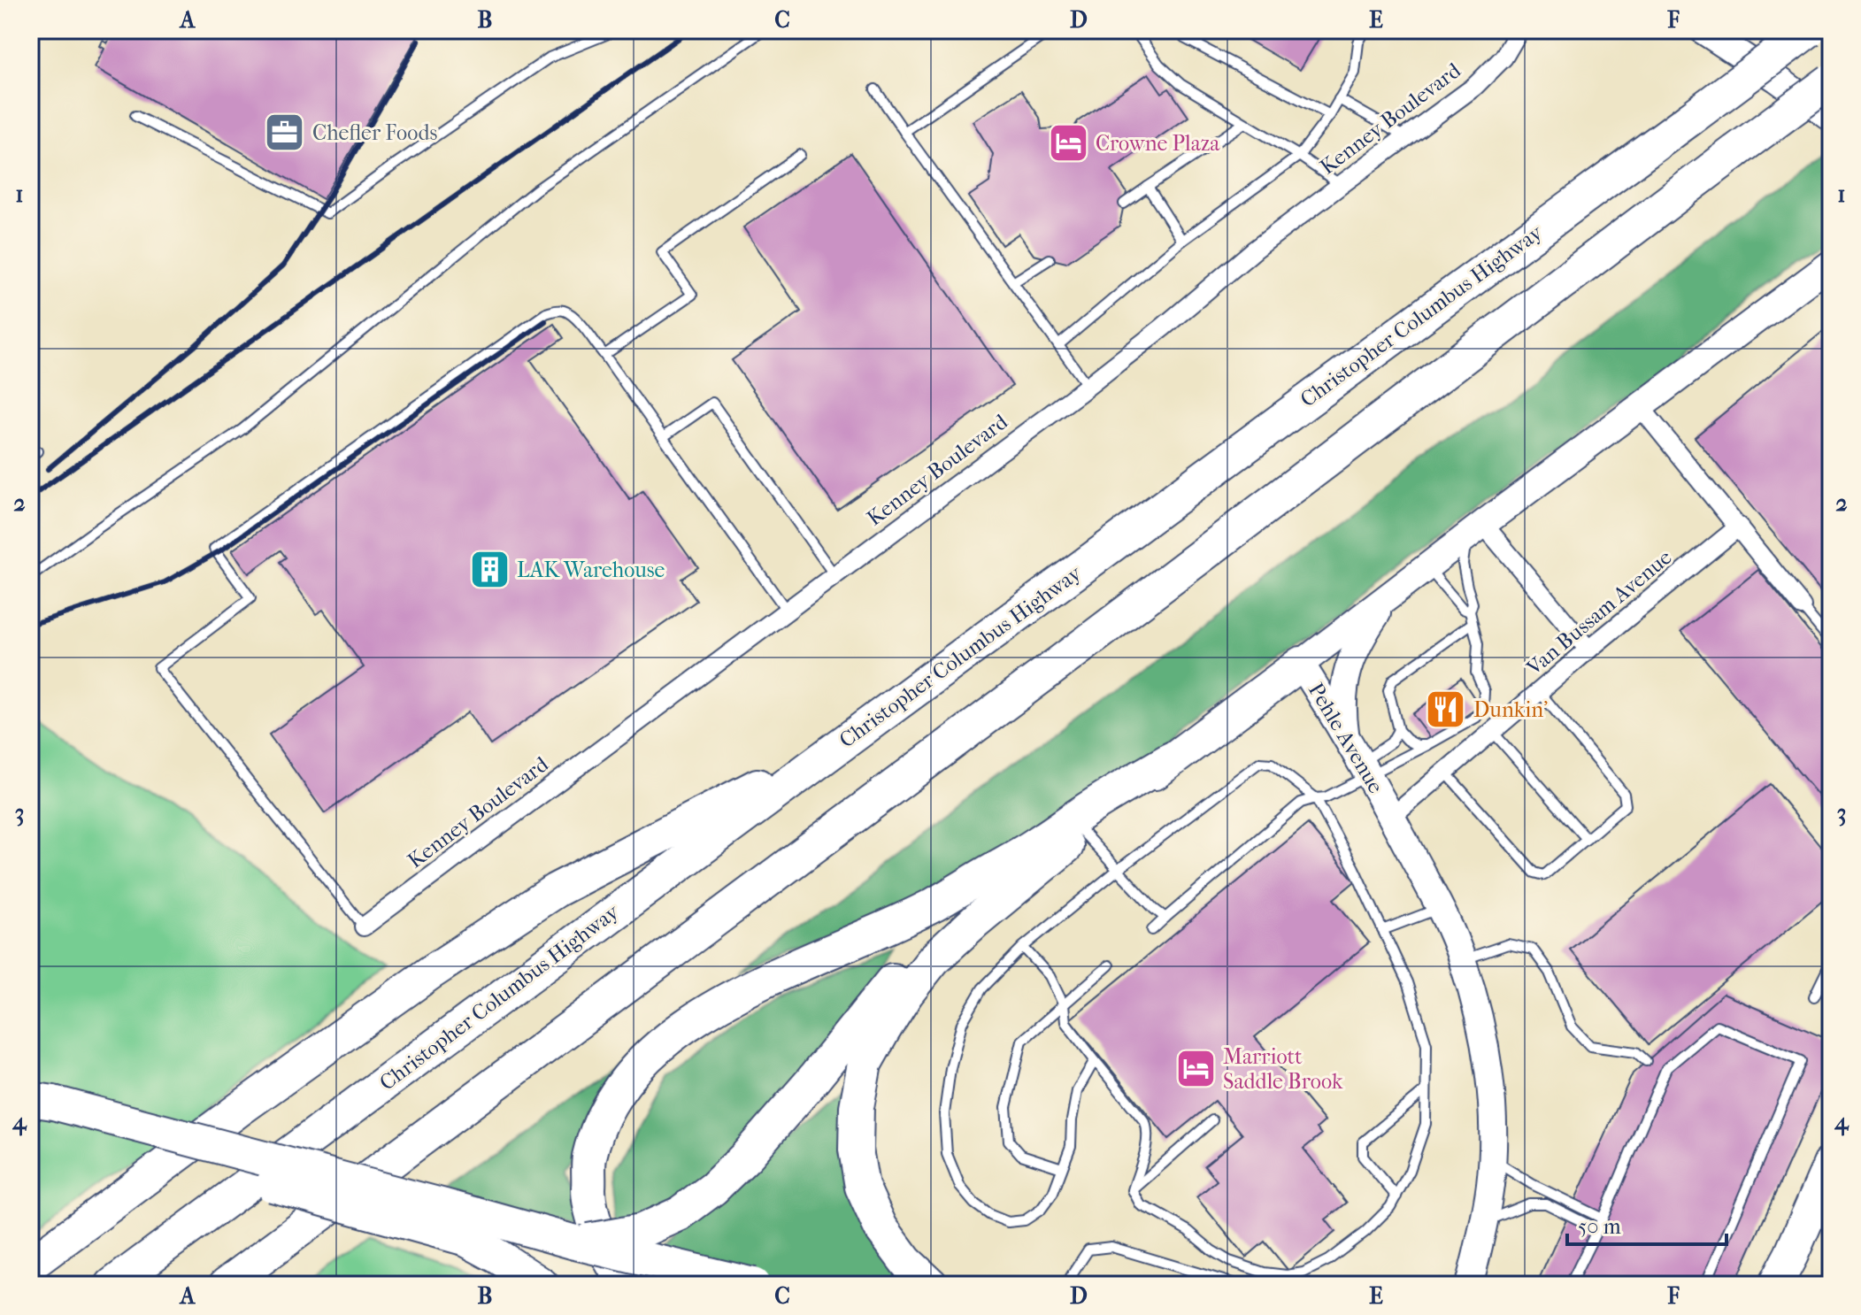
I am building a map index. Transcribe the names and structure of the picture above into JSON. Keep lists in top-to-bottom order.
{
  "streets": {
    "highway": ["Christopher Columbus Highway"],
    "street": ["Kenney Boulevard", "Van Bussam Avenue", "Pehle Avenue"]
  },
  "crossings": [
    ["Van Bussam Avenue", "Pehle Avenue"]
  ],
  "places": {
    "office": ["Chefler Foods"],
    "hotel": ["Crowne Plaza", "Marriott Saddle Brook"],
    "building": ["LAK Warehouse"],
    "restaurant": ["Dunkin'"]
  },
  "scale_bar": "50 m",
  "grid": {
    "columns": [
      "A",
      "B",
      "C",
      "D",
      "E",
      "F"
    ],
    "rows": [
      "1",
      "2",
      "3",
      "4"
    ]
  }
}
